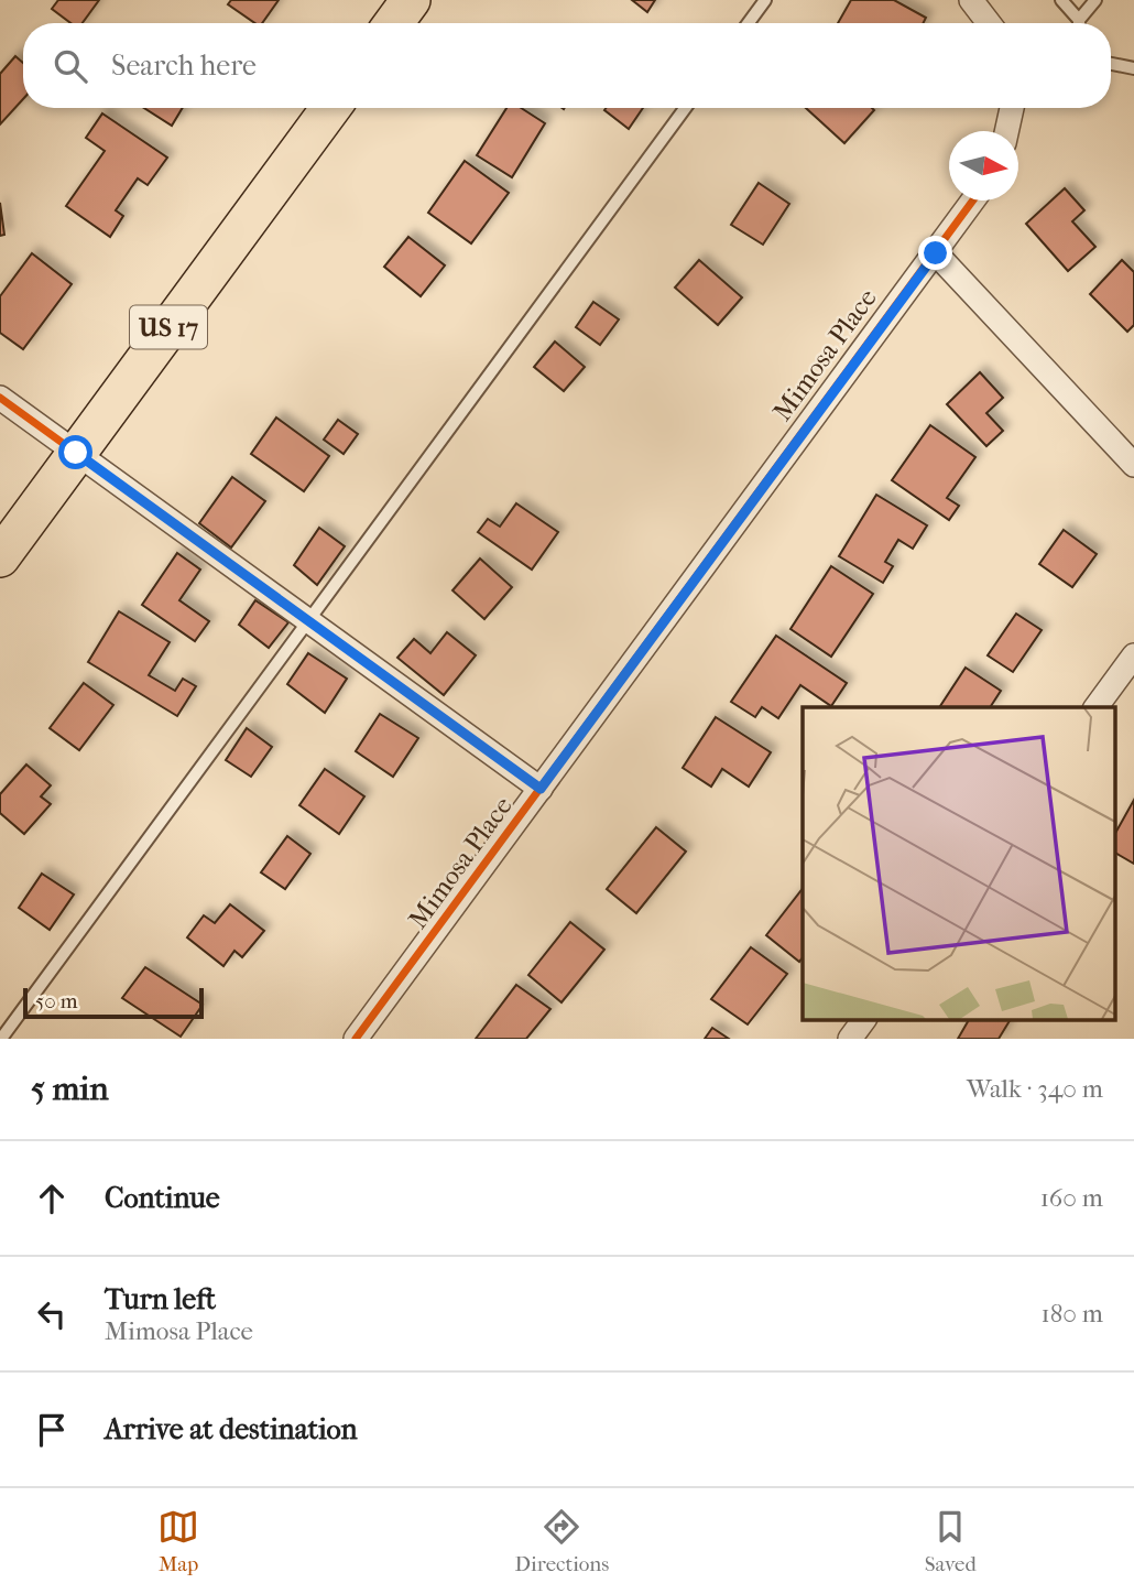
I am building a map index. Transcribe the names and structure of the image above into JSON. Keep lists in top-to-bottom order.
{
  "streets": {
    "main road": ["US 17"],
    "street": ["Mimosa Place"]
  },
  "scale_bar": "50 m",
  "north": "right",
  "page": {
    "search": "Search here",
    "scale": "50 m",
    "heading": ["5 min", "Walk · 340 m"],
    "list": [
      ["Continue", "160 m"],
      ["Turn left", "Mimosa Place", "180 m"],
      "Arrive at destination"
    ],
    "nav": ["Map", "Directions", "Saved"]
  }
}
